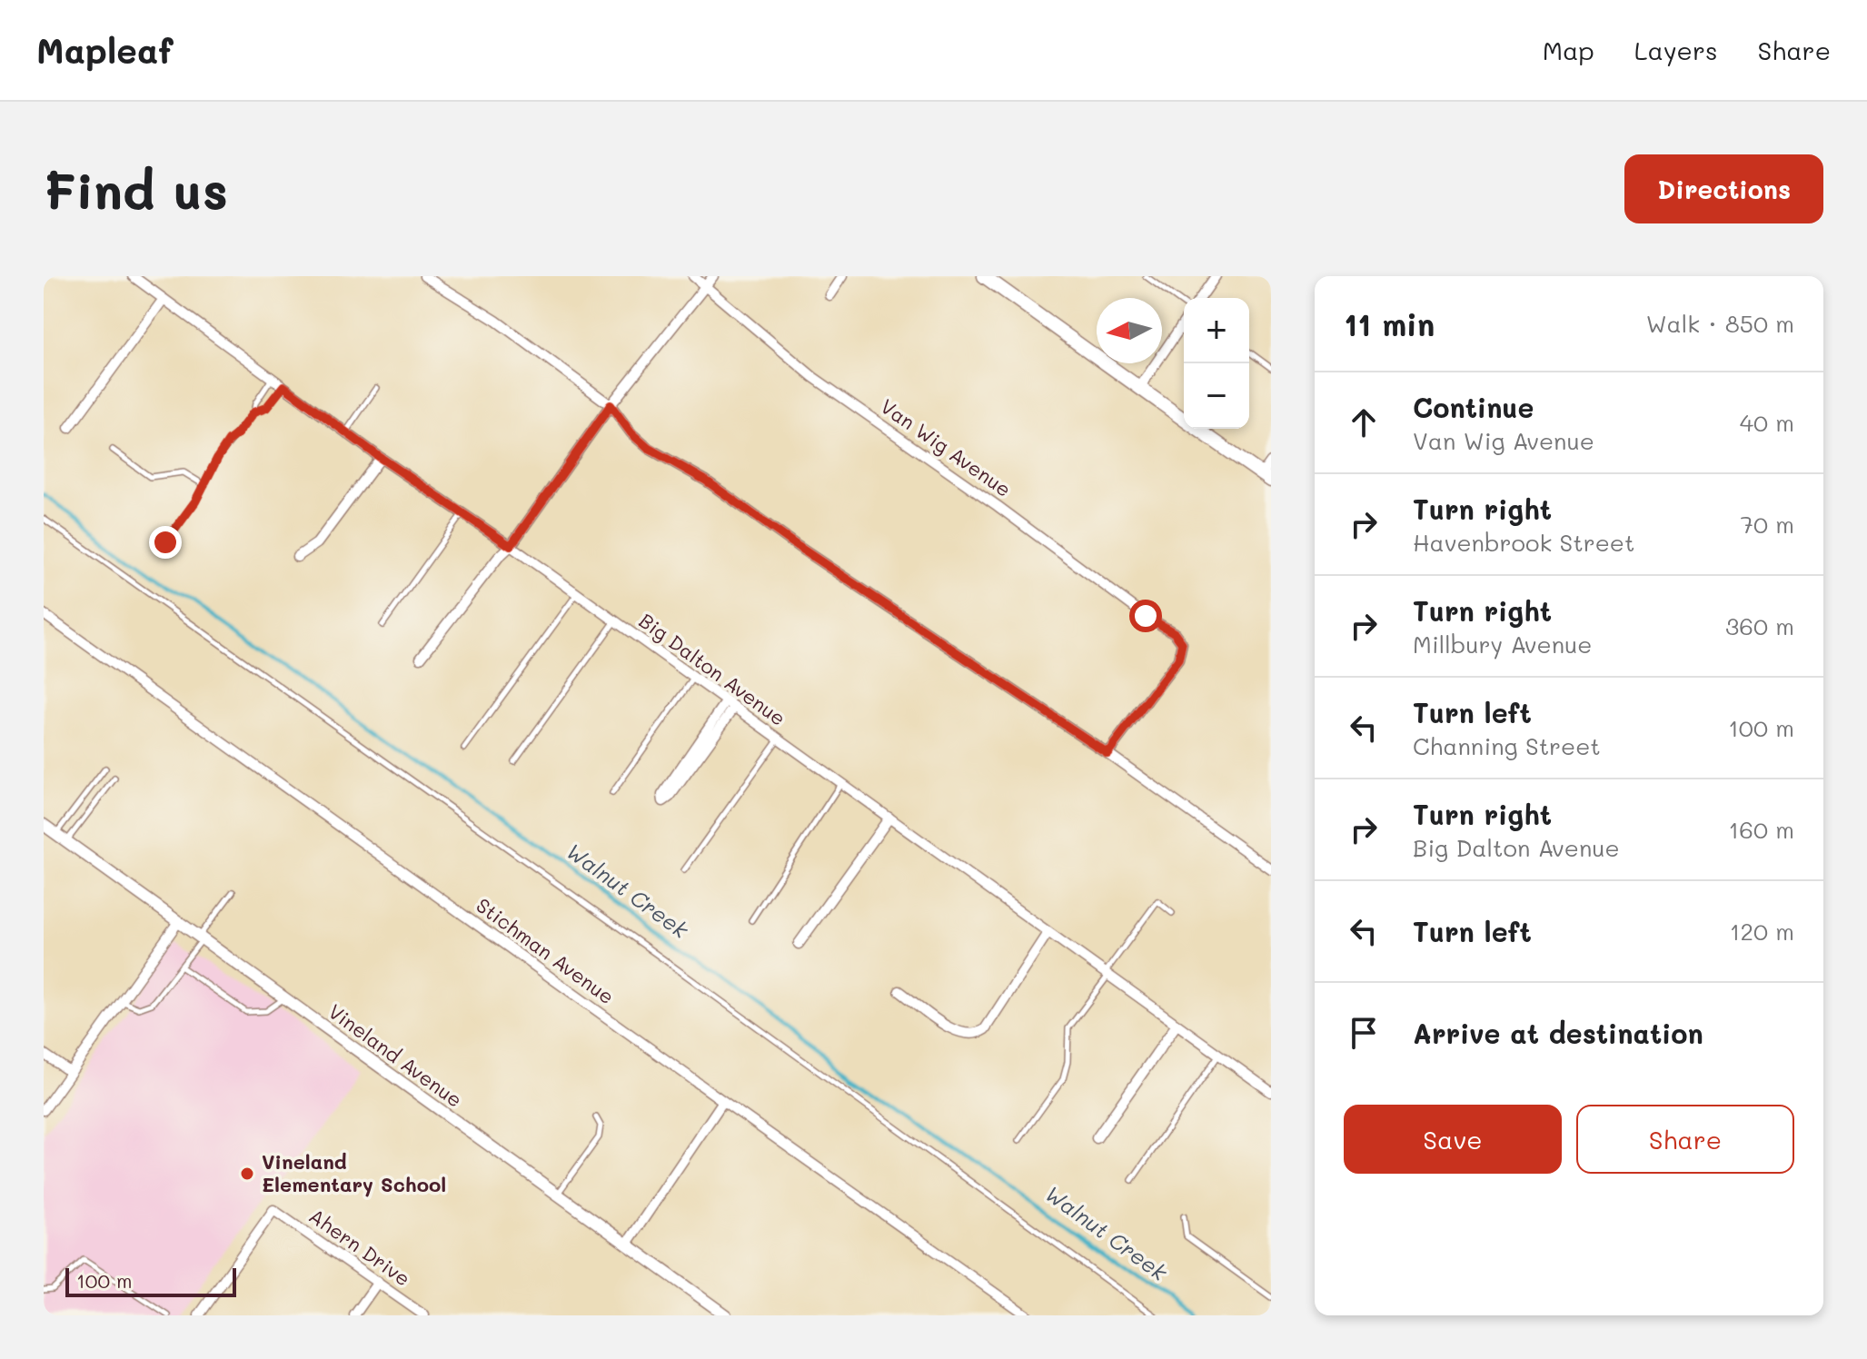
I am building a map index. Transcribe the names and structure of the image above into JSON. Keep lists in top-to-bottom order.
{
  "streets": {
    "street": [
      "Van Wig Avenue",
      "Big Dalton Avenue",
      "Stichman Avenue",
      "Vineland Avenue",
      "Ahern Drive"
    ]
  },
  "water": ["Walnut Creek"],
  "places": ["Vineland Elementary School"],
  "scale_bar": "100 m",
  "north": "left",
  "page": {
    "header": "Mapleaf",
    "nav": ["Map", "Layers", "Share"],
    "buttons": [
      "Directions",
      ["Save", "Share"]
    ],
    "title": "Find us",
    "heading": ["11 min", "Walk · 850 m"],
    "map_buttons": ["+", "−"],
    "list": [
      ["Continue", "Van Wig Avenue", "40 m"],
      ["Turn right", "Havenbrook Street", "70 m"],
      ["Turn right", "Millbury Avenue", "360 m"],
      ["Turn left", "Channing Street", "100 m"],
      ["Turn right", "Big Dalton Avenue", "160 m"],
      ["Turn left", "120 m"],
      "Arrive at destination"
    ],
    "scale": "100 m"
  }
}
